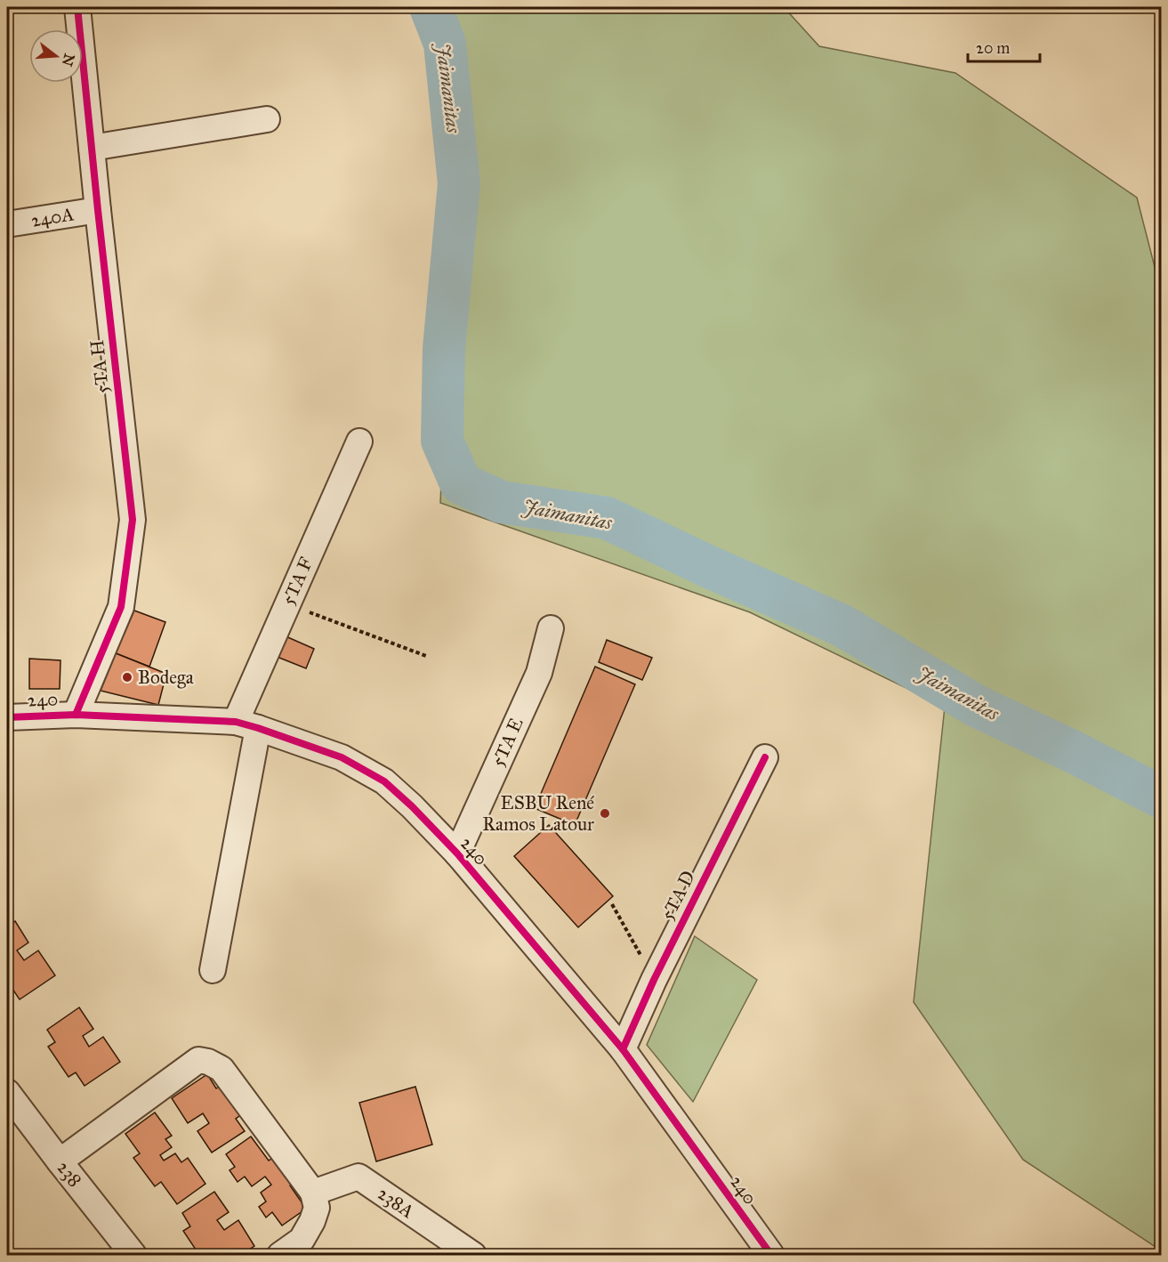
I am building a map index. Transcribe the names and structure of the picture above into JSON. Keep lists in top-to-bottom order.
{
  "streets": {
    "street": [
      "240A",
      "5TA H",
      "5TA F",
      "240",
      "5TA E",
      "5TA D",
      "238",
      "238A"
    ]
  },
  "crossings": [
    ["240A", "5TA H"],
    ["5TA H", "240"],
    ["5TA F", "240"],
    ["240", "5TA E"],
    ["240", "5TA D"]
  ],
  "water": ["Jaimanitas"],
  "places": ["Bodega", "ESBU René Ramos Latour"],
  "scale_bar": "20 m",
  "north": "right"
}
